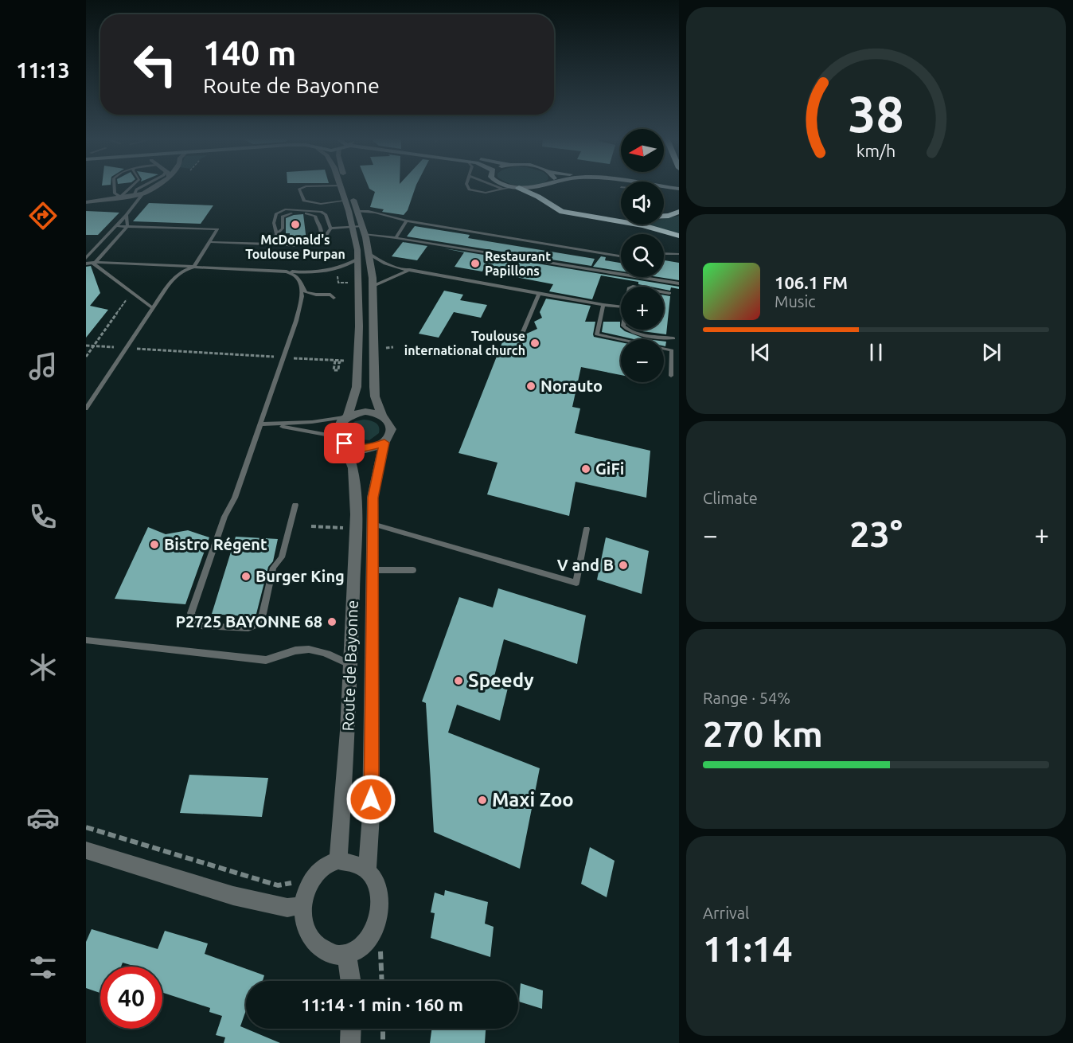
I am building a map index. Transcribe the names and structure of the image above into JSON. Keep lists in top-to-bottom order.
{
  "streets": {
    "street": ["Route de Bayonne"]
  },
  "places": [
    "McDonald's Toulouse Purpan",
    "Restaurant Papillons",
    "Toulouse international church",
    "Norauto",
    "GiFi",
    "Bistro Régent",
    "V and B",
    "Burger King",
    "P2725 BAYONNE 68",
    "Speedy",
    "Maxi Zoo"
  ],
  "north": "left",
  "page": {
    "tabs": "11:13",
    "turn": ["140 m", "Route de Bayonne"],
    "map_buttons": ["+", "−"],
    "song": ["106.1 FM", "Music"],
    "tile": [
      "Climate",
      ["Range · 54%", "270 km"],
      ["Arrival", "11:14"]
    ],
    "heat": ["−", "23°", "+"],
    "limit": "40",
    "trip": "11:14 · 1 min · 160 m",
    "gauge": ["38", "km/h"]
  }
}
